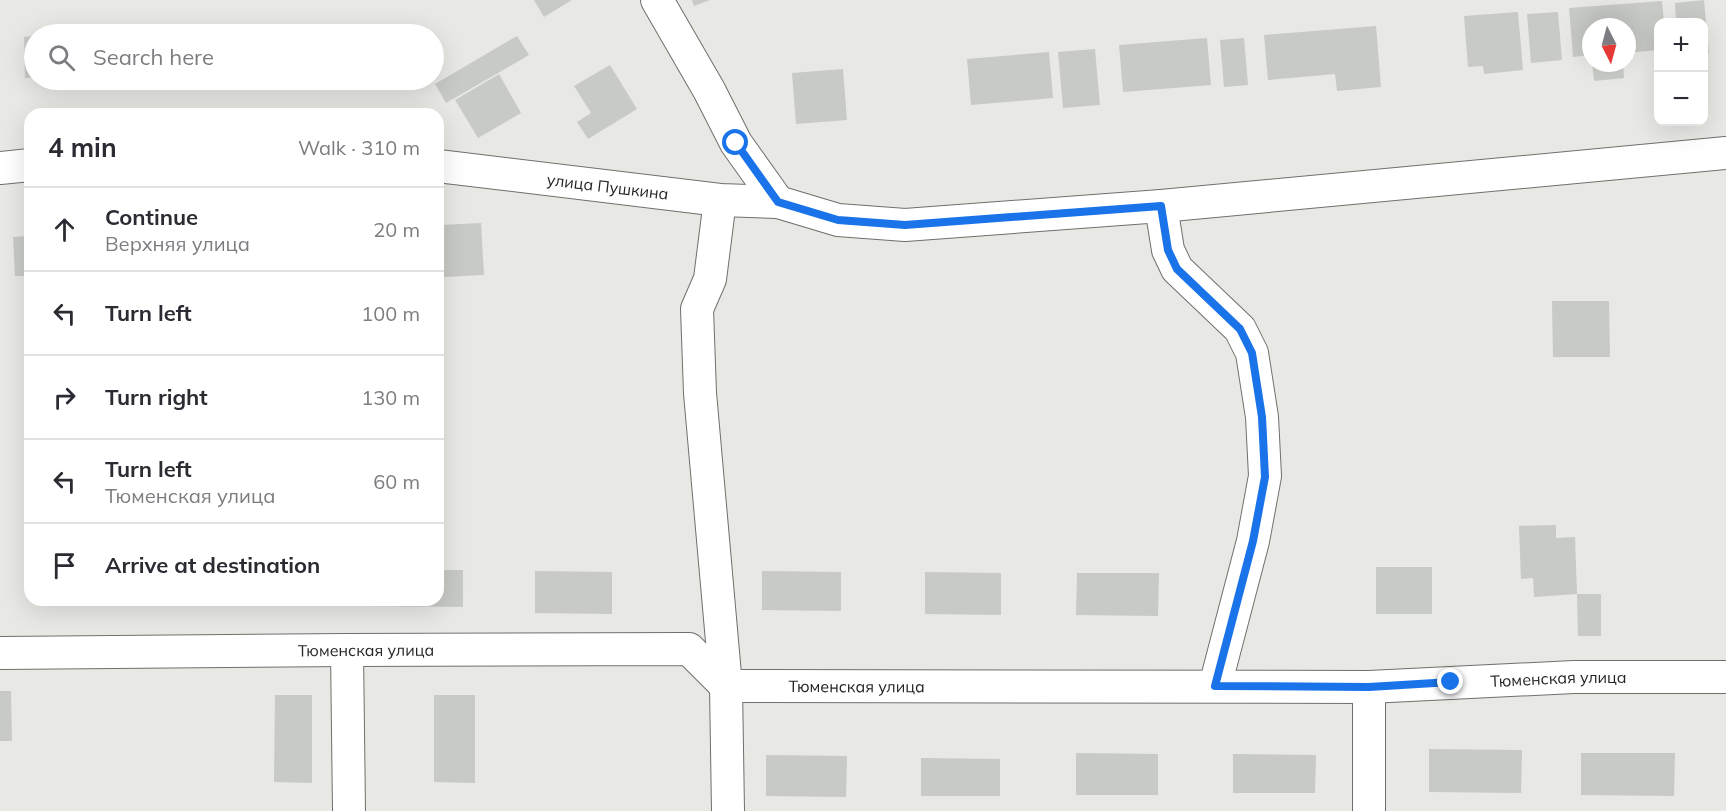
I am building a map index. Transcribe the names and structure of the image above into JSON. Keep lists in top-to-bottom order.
{
  "streets": {
    "street": ["улица Пушкина", "Тюменская улица"]
  },
  "north": "bottom",
  "page": {
    "map_buttons": ["+", "−"],
    "search": "Search here",
    "heading": ["4 min", "Walk · 310 m"],
    "list": [
      ["Continue", "Верхняя улица", "20 m"],
      ["Turn left", "100 m"],
      ["Turn right", "130 m"],
      ["Turn left", "Тюменская улица", "60 m"],
      "Arrive at destination"
    ]
  }
}
